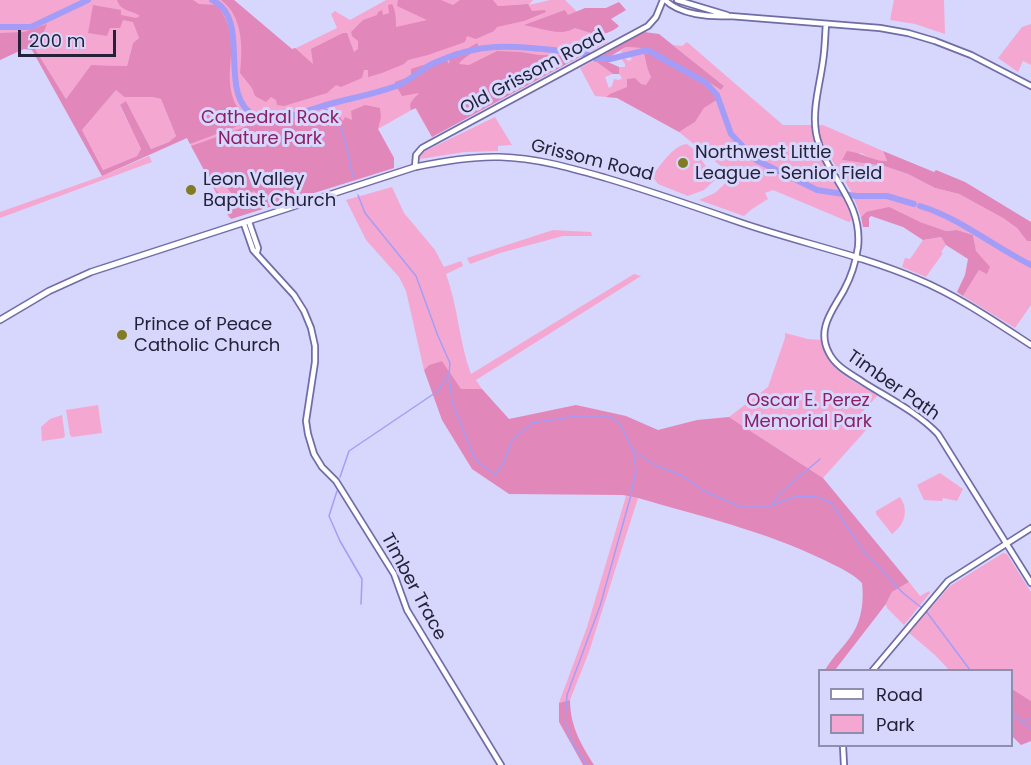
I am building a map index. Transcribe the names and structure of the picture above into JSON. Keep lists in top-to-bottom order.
{
  "streets": {
    "main road": ["Grissom Road"],
    "street": ["Old Grissom Road", "Timber Path", "Timber Trace"]
  },
  "crossings": [
    ["Old Grissom Road", "Grissom Road"],
    ["Grissom Road", "Timber Path"],
    ["Grissom Road", "Timber Trace"]
  ],
  "parks": ["Cathedral Rock Nature Park", "Oscar E. Perez Memorial Park"],
  "places": ["Northwest Little League - Senior Field", "Leon Valley Baptist Church", "Prince of Peace Catholic Church"],
  "legend": ["Road", "Park"],
  "scale_bar": "200 m"
}
